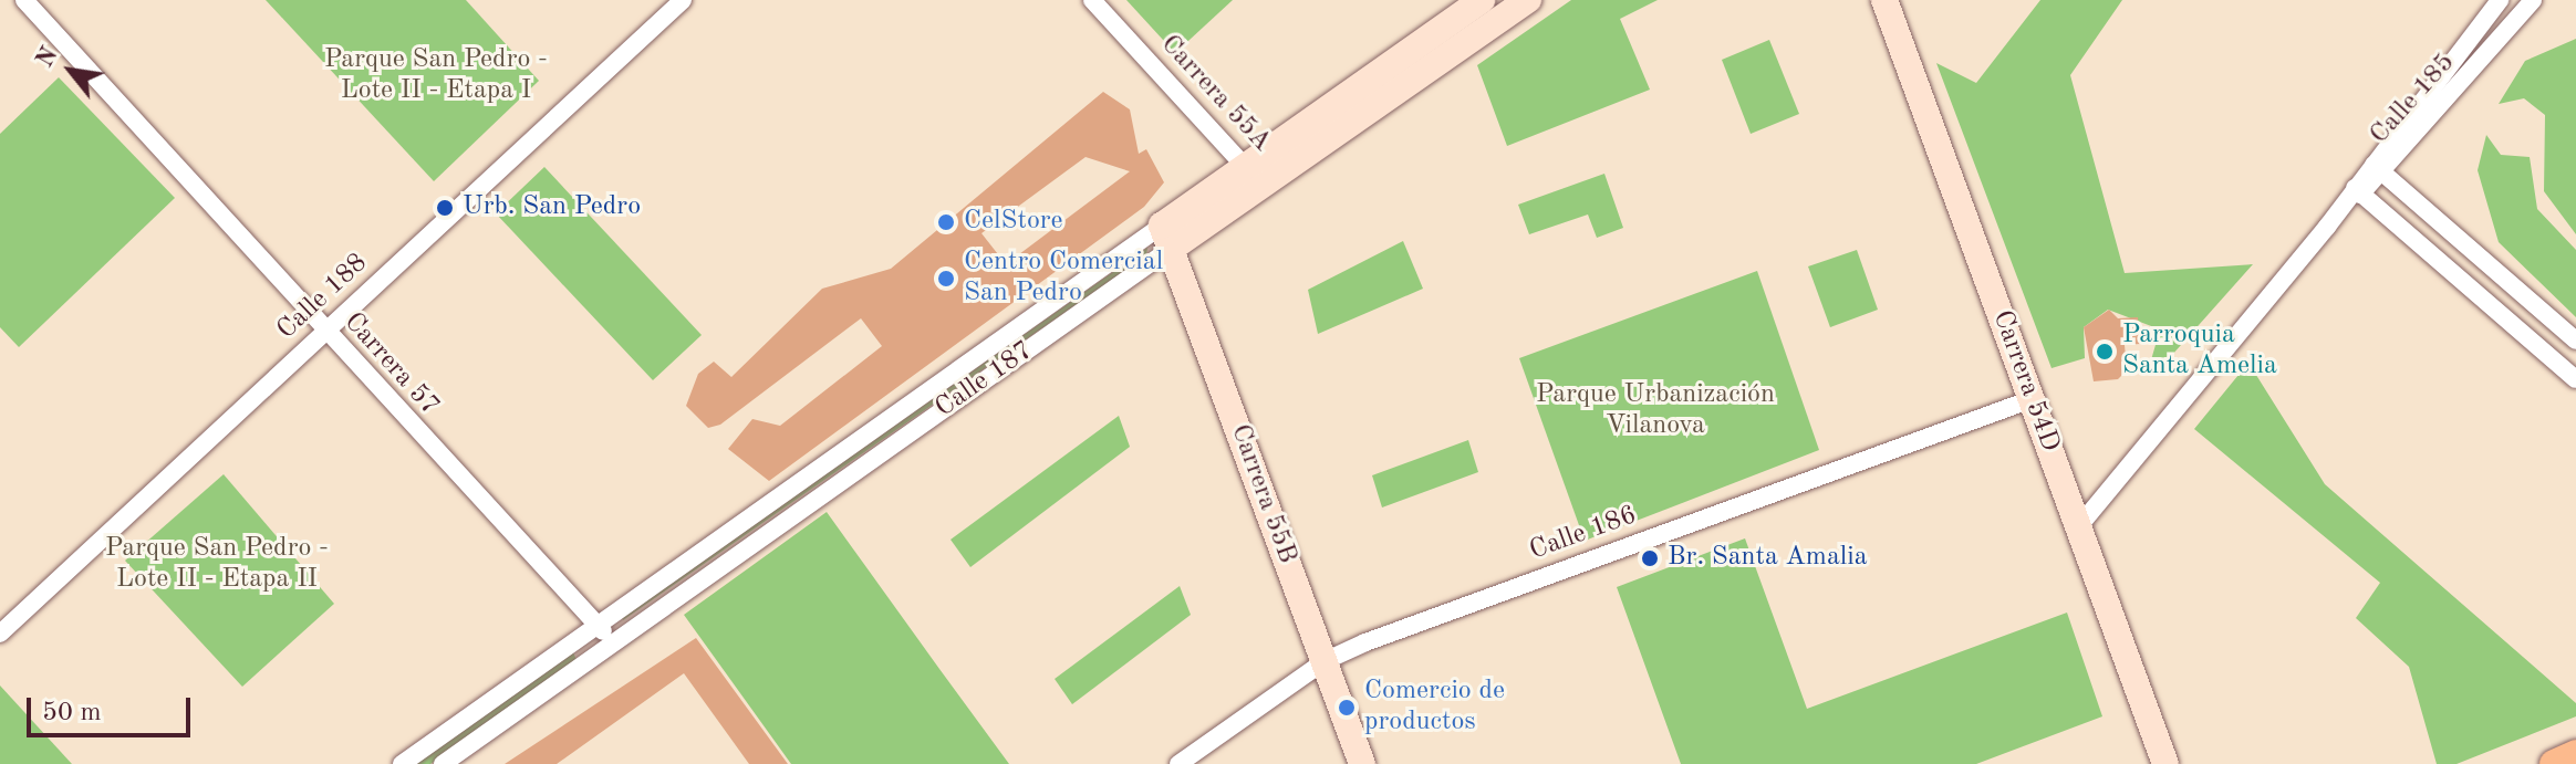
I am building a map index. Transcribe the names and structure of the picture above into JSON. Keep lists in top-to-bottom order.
{
  "streets": {
    "street": [
      "Carrera 55A",
      "Calle 185",
      "Calle 188",
      "Carrera 57",
      "Calle 187",
      "Carrera 54D",
      "Carrera 55B",
      "Calle 186"
    ]
  },
  "crossings": [
    ["Carrera 55A", "Calle 187"],
    ["Calle 185", "Carrera 54D"],
    ["Calle 188", "Carrera 57"],
    ["Carrera 57", "Calle 187"],
    ["Calle 187", "Carrera 55B"],
    ["Carrera 54D", "Calle 186"],
    ["Carrera 55B", "Calle 186"]
  ],
  "parks": ["Parque San Pedro - Lote II - Etapa I", "Parque Urbanización Vilanova", "Parque San Pedro - Lote II - Etapa II"],
  "places": [
    "Urb. San Pedro",
    "CelStore",
    "Centro Comercial San Pedro",
    "Parroquia Santa Amelia",
    "Br. Santa Amalia",
    "Comercio de productos"
  ],
  "scale_bar": "50 m",
  "north": "top left"
}
